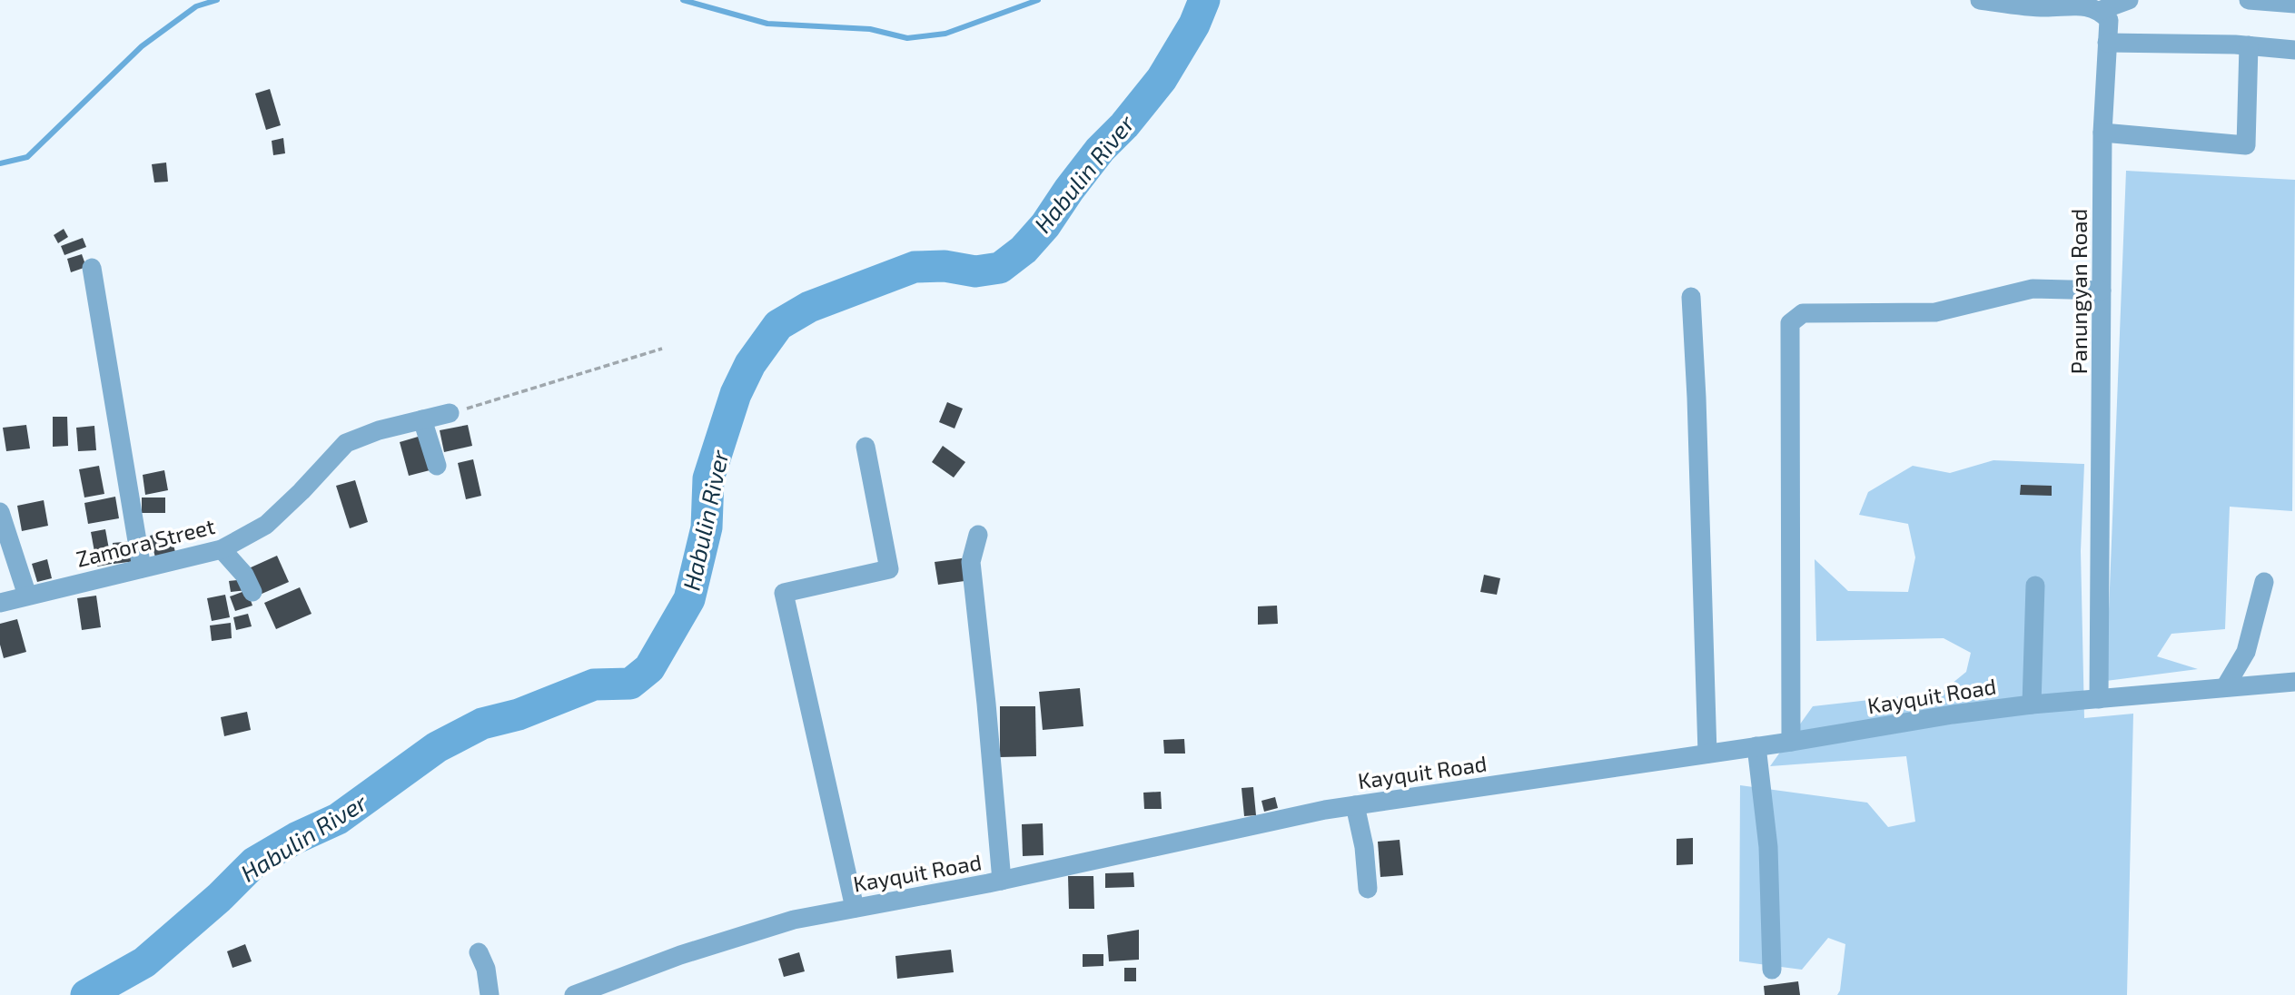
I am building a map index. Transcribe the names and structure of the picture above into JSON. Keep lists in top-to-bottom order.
{
  "streets": {
    "street": ["Panungyan Road", "Zamora Street", "Kayquit Road"]
  },
  "crossings": [
    ["Panungyan Road", "Kayquit Road"]
  ],
  "water": ["Habulin River"]
}
